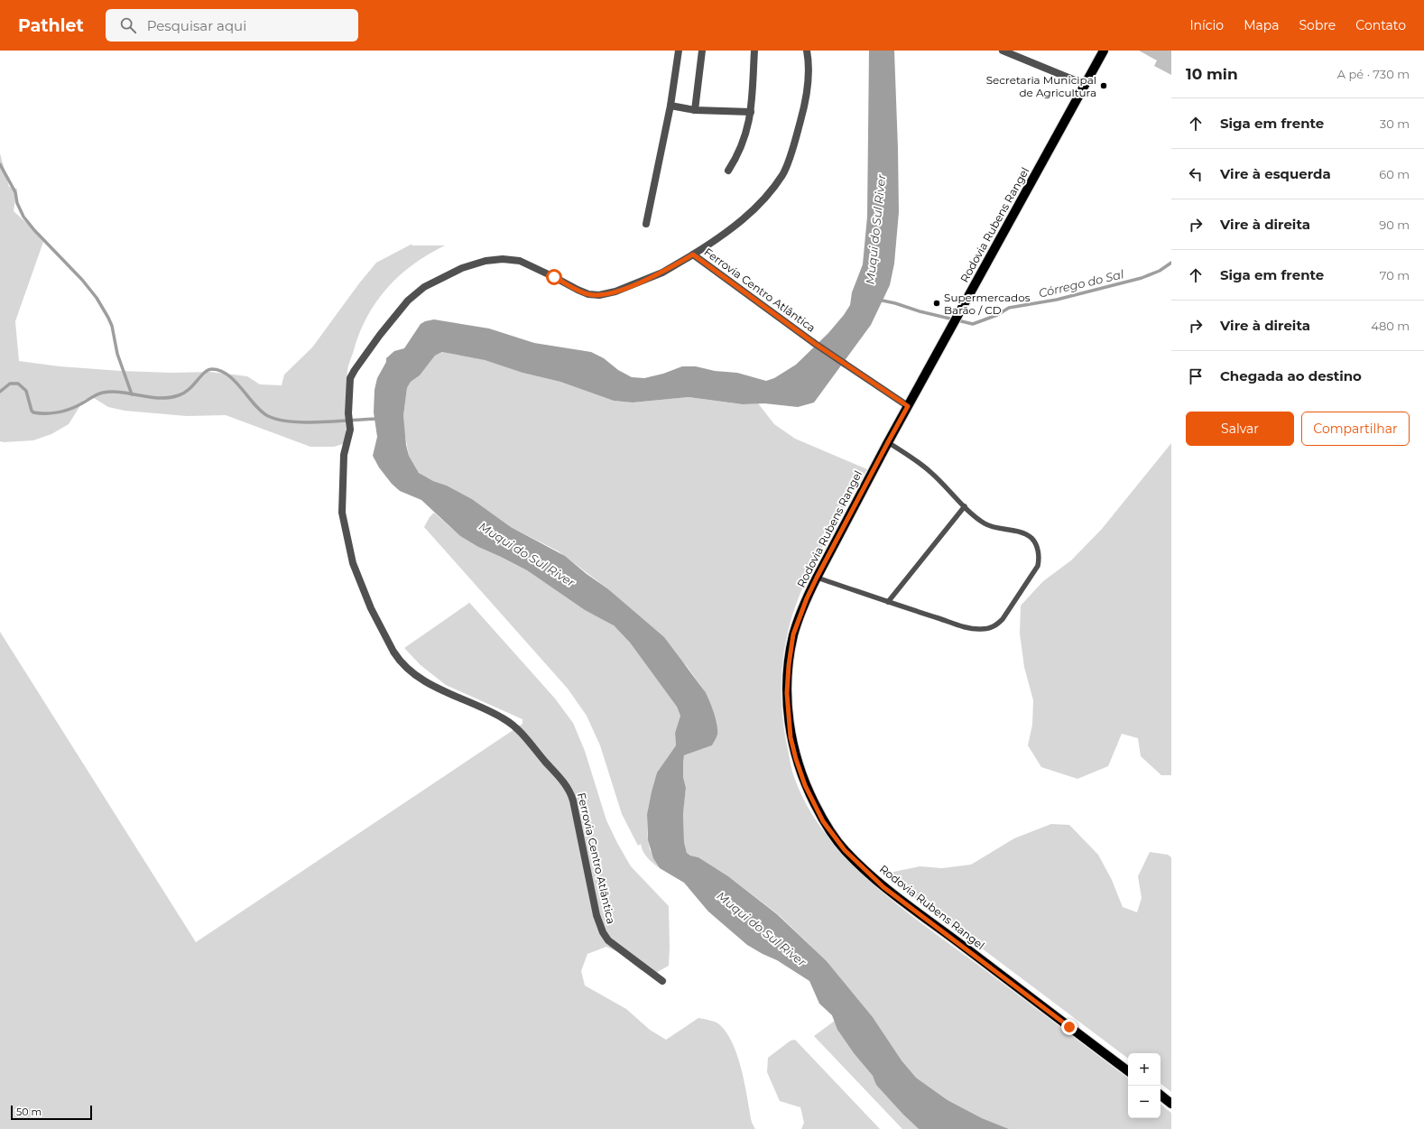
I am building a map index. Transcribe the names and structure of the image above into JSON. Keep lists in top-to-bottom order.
{
  "streets": {
    "main road": ["Rodovia Rubens Rangel"],
    "street": ["Ferrovia Centro Atlântica"]
  },
  "crossings": [
    ["Rodovia Rubens Rangel", "Ferrovia Centro Atlântica"]
  ],
  "water": ["Muqui do Sul River", "Córrego do Sal"],
  "places": ["Secretaria Municipal de Agricultura", "Supermercados Barão / CD"],
  "scale_bar": "50 m",
  "page": {
    "header": "Pathlet",
    "search": "Pesquisar aqui",
    "nav": [
      "Início",
      "Mapa",
      "Sobre",
      "Contato"
    ],
    "heading": ["10 min", "A pé · 730 m"],
    "list": [
      ["Siga em frente", "30 m"],
      ["Vire à esquerda", "60 m"],
      ["Vire à direita", "90 m"],
      ["Siga em frente", "70 m"],
      ["Vire à direita", "480 m"],
      "Chegada ao destino"
    ],
    "buttons": ["Salvar", "Compartilhar"],
    "map_buttons": ["+", "−"],
    "scale": "50 m"
  }
}
